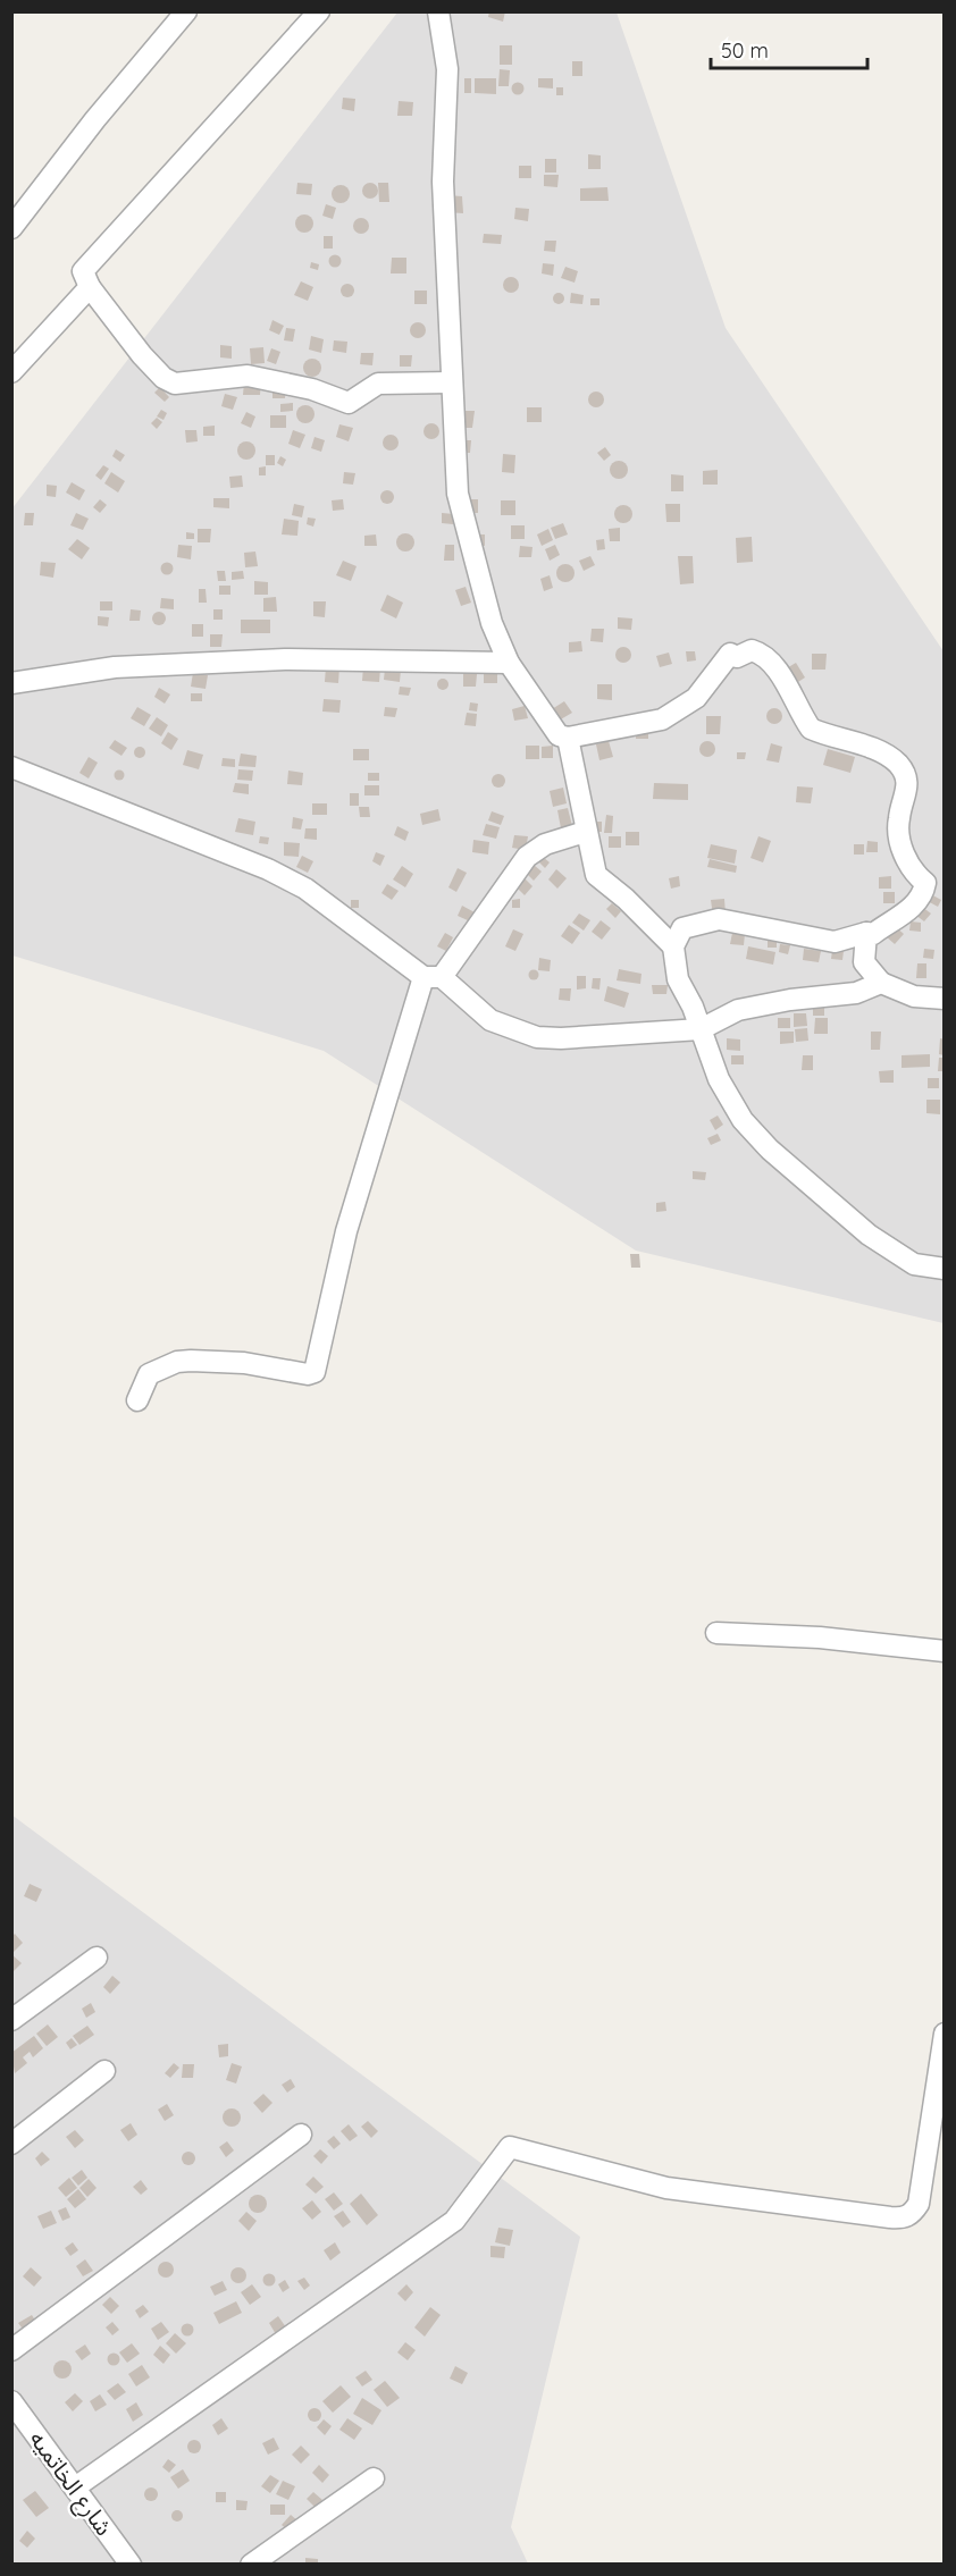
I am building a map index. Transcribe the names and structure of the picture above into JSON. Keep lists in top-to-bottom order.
{
  "streets": {
    "street": ["شارع الخاتميه"]
  },
  "scale_bar": "50 m"
}
